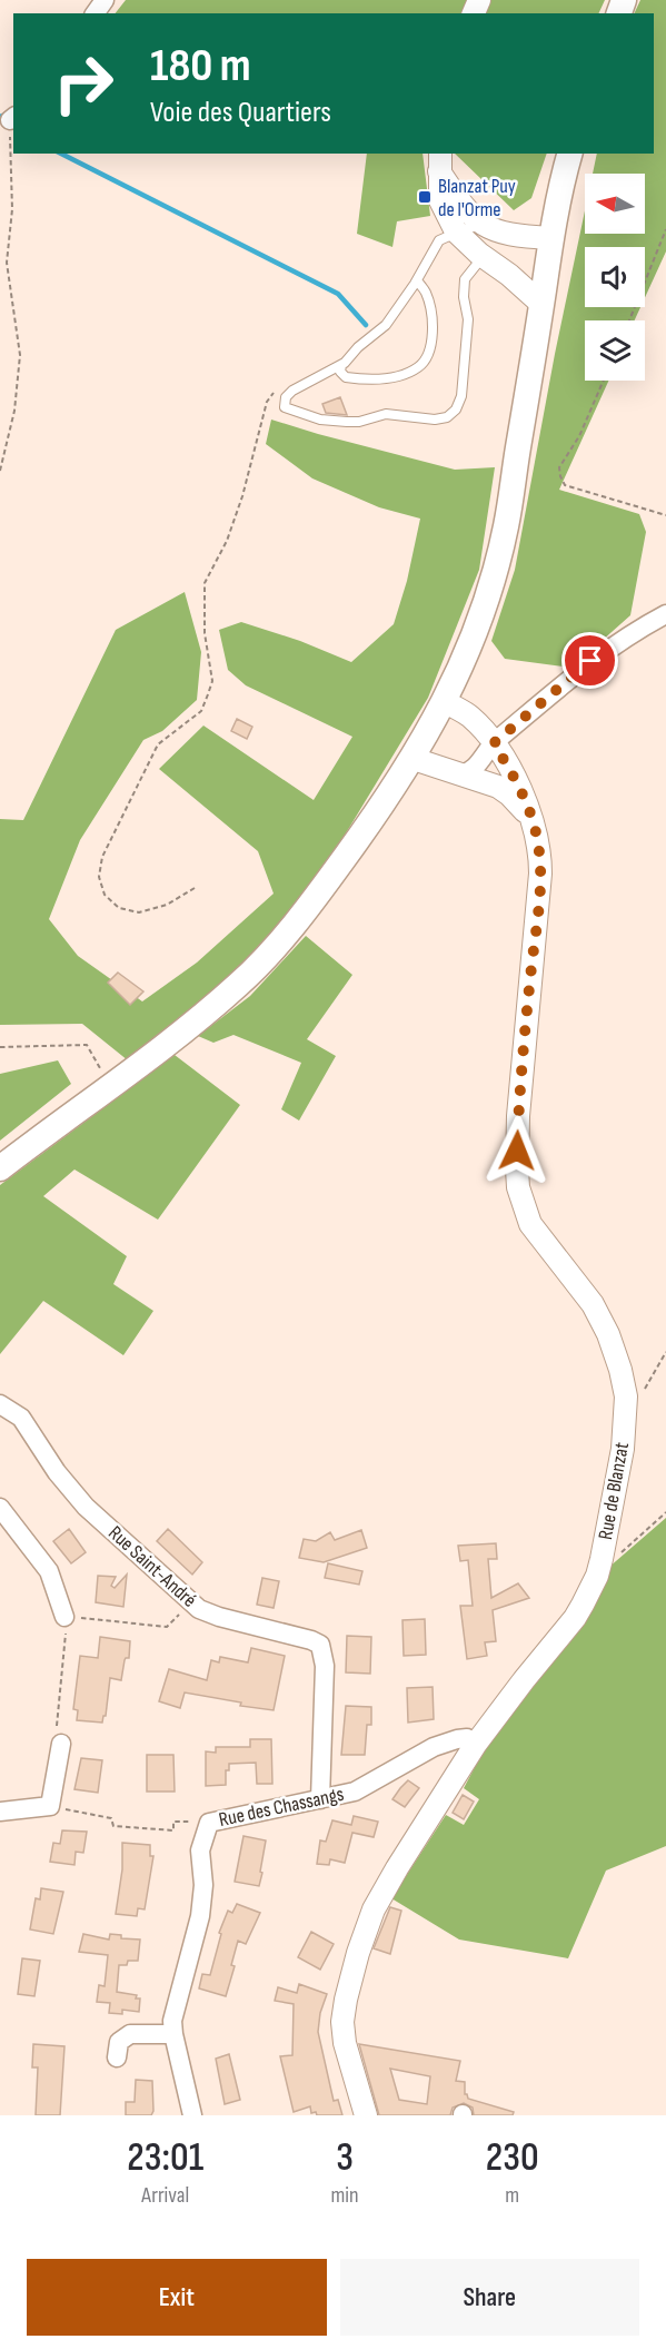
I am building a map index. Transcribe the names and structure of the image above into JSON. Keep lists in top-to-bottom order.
{
  "streets": {
    "street": ["Rue de Blanzat", "Rue Saint-André", "Rue des Chassangs"]
  },
  "crossings": [
    ["Rue de Blanzat", "Rue des Chassangs"],
    ["Rue Saint-André", "Rue des Chassangs"]
  ],
  "places": {
    "transit": ["Blanzat Puy de l'Orme"]
  },
  "north": "left",
  "page": {
    "turn": ["180 m", "Voie des Quartiers"],
    "eta": [
      "23:01",
      "Arrival",
      "3",
      "min",
      "230",
      "m"
    ],
    "buttons": ["Exit", "Share"]
  }
}
